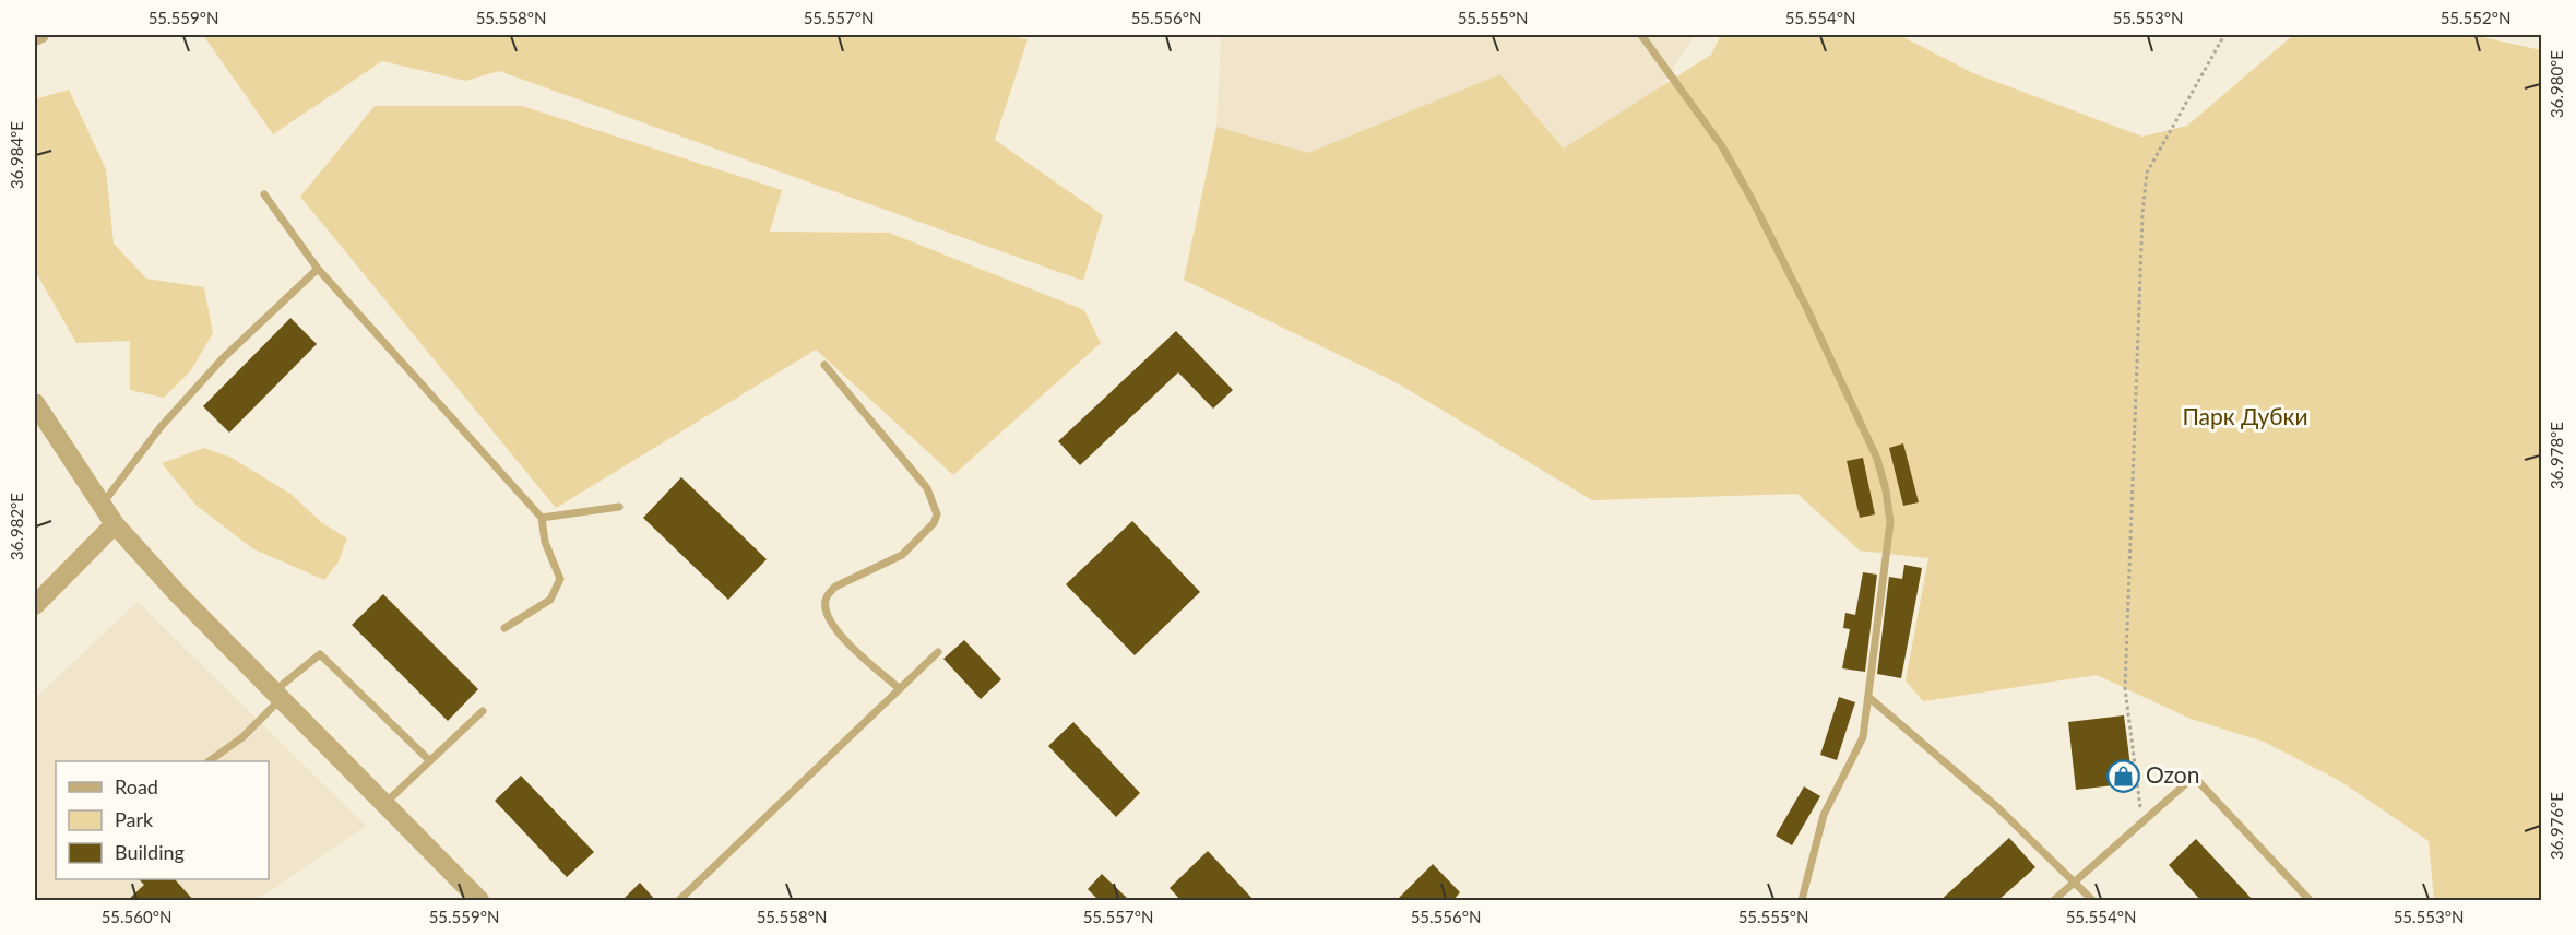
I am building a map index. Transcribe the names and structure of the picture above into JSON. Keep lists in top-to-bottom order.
{
  "parks": ["Парк Дубки"],
  "places": {
    "shop": ["Ozon"]
  },
  "legend": ["Road", "Park", "Building"],
  "coordinates": [
    "55.559°N",
    "55.558°N",
    "55.557°N",
    "55.556°N",
    "55.555°N",
    "55.554°N",
    "55.553°N",
    "55.552°N",
    "36.980°E",
    "36.984°E",
    "36.978°E",
    "36.982°E",
    "36.976°E",
    "55.560°N"
  ]
}
